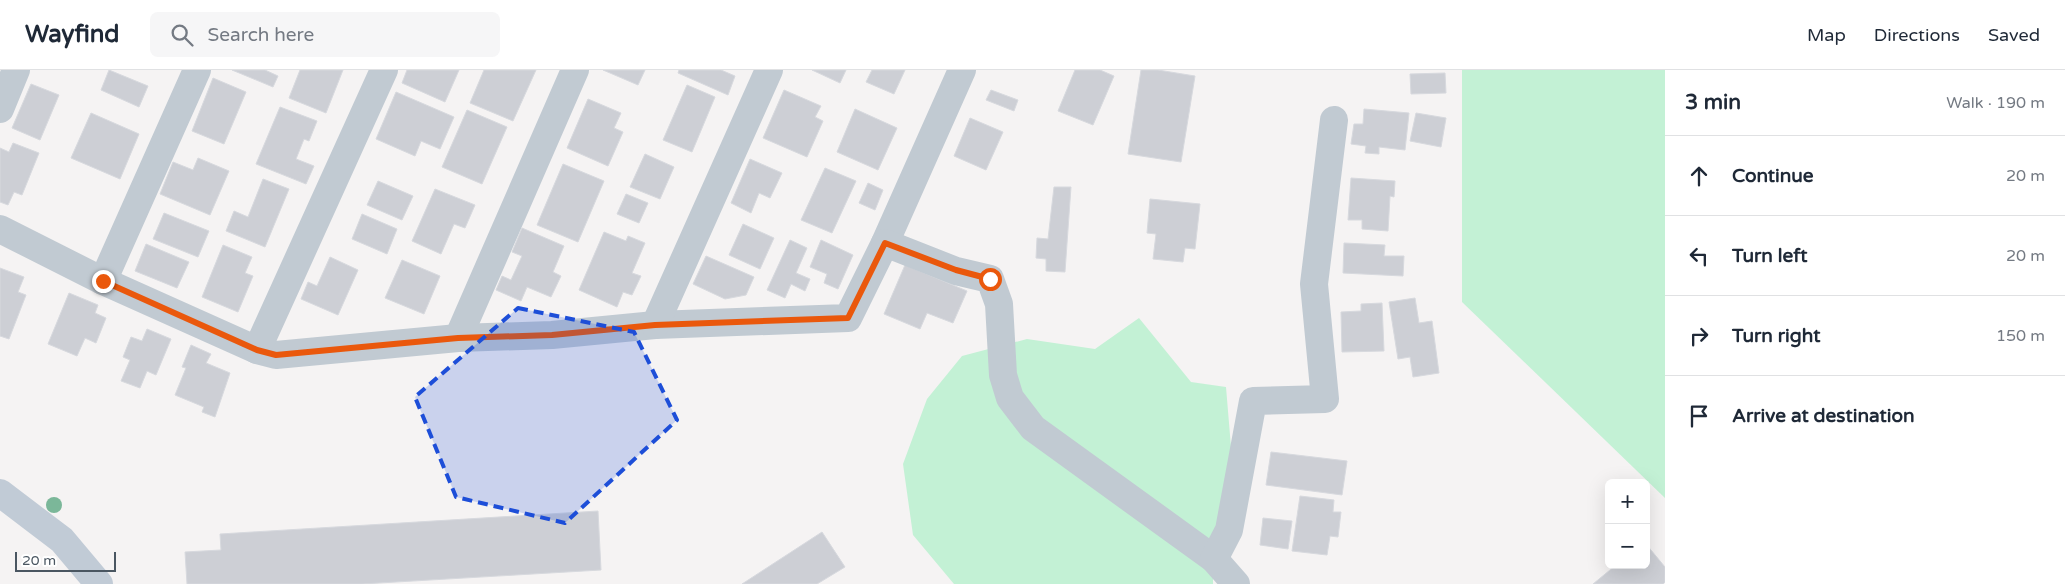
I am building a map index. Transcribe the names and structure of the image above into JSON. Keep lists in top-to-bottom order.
{
  "scale_bar": "20 m",
  "page": {
    "header": "Wayfind",
    "search": "Search here",
    "nav": ["Map", "Directions", "Saved"],
    "heading": ["3 min", "Walk · 190 m"],
    "list": [
      ["Continue", "20 m"],
      ["Turn left", "20 m"],
      ["Turn right", "150 m"],
      "Arrive at destination"
    ],
    "map_buttons": ["+", "−"],
    "scale": "20 m"
  }
}
